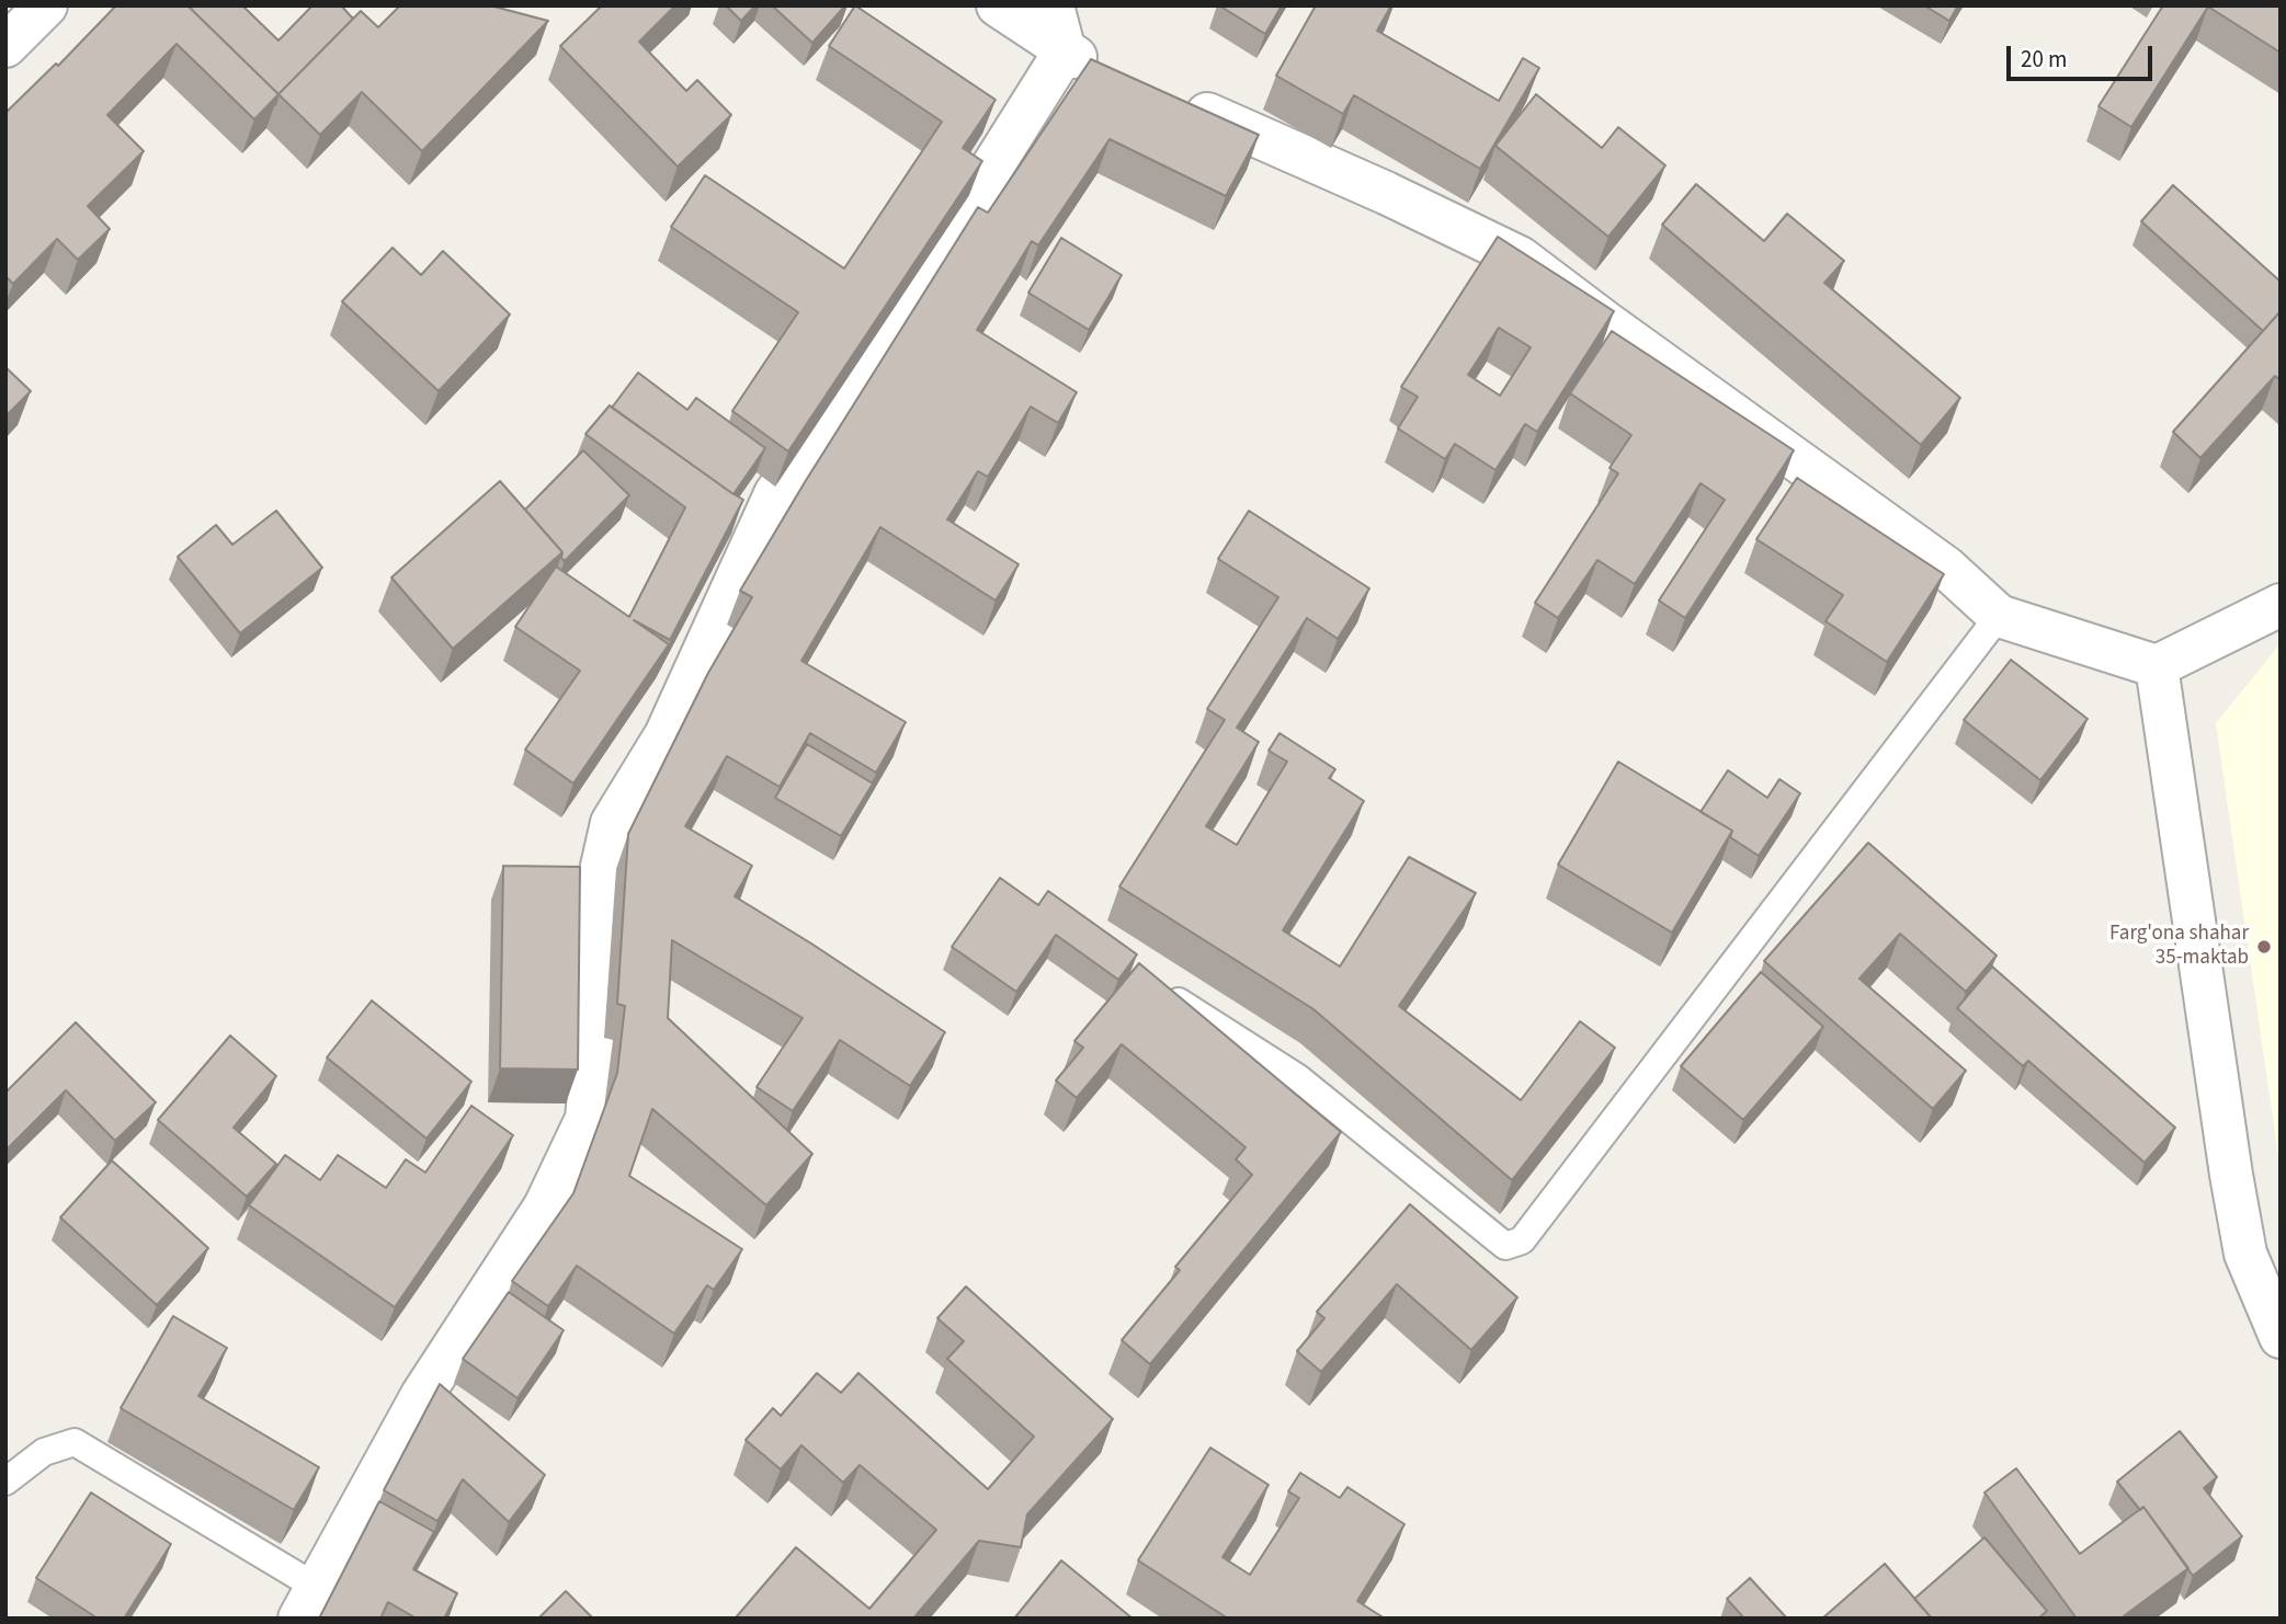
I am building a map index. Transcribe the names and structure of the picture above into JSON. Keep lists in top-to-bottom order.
{
  "places": ["Farg'ona shahar 35-maktab"],
  "scale_bar": "20 m"
}
